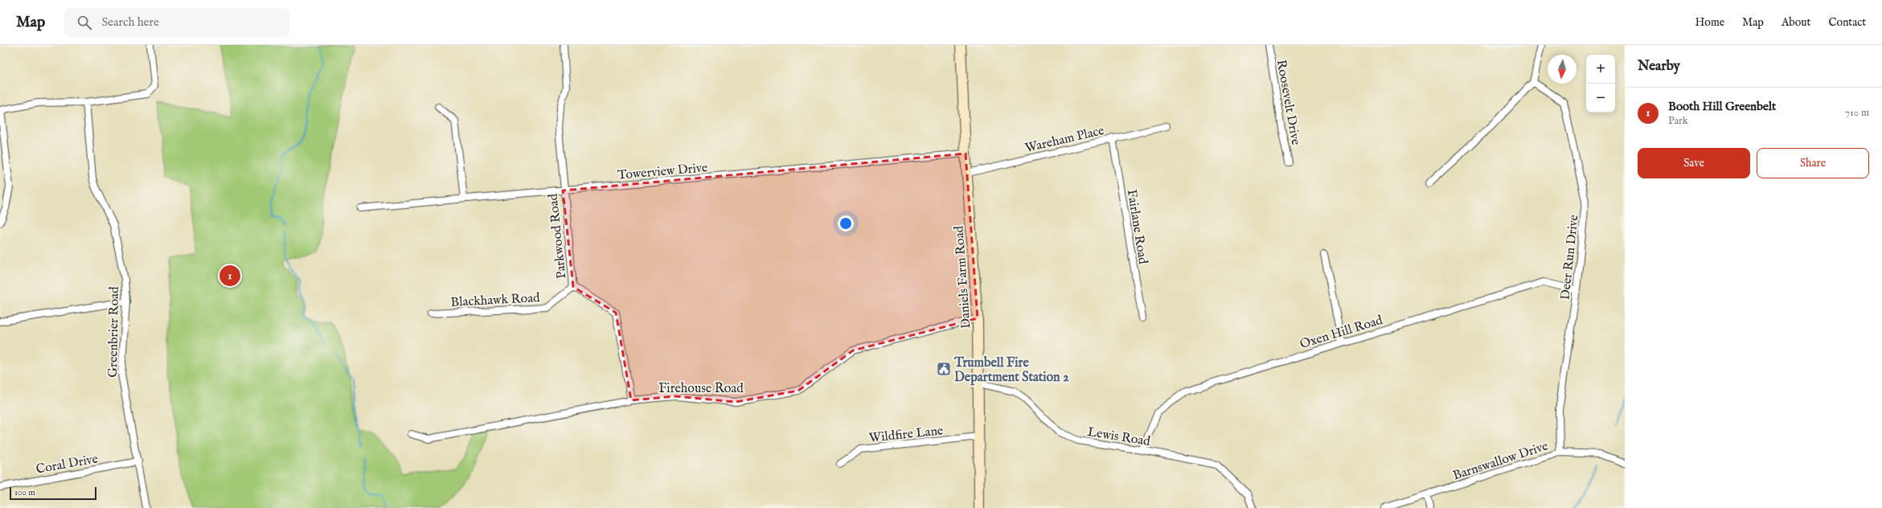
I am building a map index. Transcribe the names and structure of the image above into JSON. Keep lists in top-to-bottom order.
{
  "streets": {
    "main road": ["Daniels Farm Road"],
    "street": [
      "Roosevelt Drive",
      "Wareham Place",
      "Towerview Drive",
      "Fairlane Road",
      "Parkwood Road",
      "Deer Run Drive",
      "Blackhawk Road",
      "Oxen Hill Road",
      "Greenbrier Road",
      "Firehouse Road",
      "Wildfire Lane",
      "Lewis Road",
      "Barnswallow Drive",
      "Coral Drive"
    ]
  },
  "crossings": [
    ["Wareham Place", "Fairlane Road"],
    ["Wareham Place", "Daniels Farm Road"],
    ["Towerview Drive", "Parkwood Road"],
    ["Towerview Drive", "Daniels Farm Road"],
    ["Parkwood Road", "Blackhawk Road"],
    ["Parkwood Road", "Firehouse Road"],
    ["Deer Run Drive", "Oxen Hill Road"],
    ["Deer Run Drive", "Barnswallow Drive"],
    ["Daniels Farm Road", "Firehouse Road"],
    ["Daniels Farm Road", "Wildfire Lane"],
    ["Daniels Farm Road", "Lewis Road"],
    ["Oxen Hill Road", "Lewis Road"],
    ["Greenbrier Road", "Coral Drive"]
  ],
  "places": {
    "public building": ["Trumbell Fire Department Station 2"]
  },
  "scale_bar": "100 m",
  "north": "bottom",
  "page": {
    "header": "Map",
    "search": "Search here",
    "nav": [
      "Home",
      "Map",
      "About",
      "Contact"
    ],
    "heading": "Nearby",
    "map_buttons": ["+", "−"],
    "list": [
      {
        "mark": "1",
        "name": "Booth Hill Greenbelt",
        "note": "Park",
        "value": "710 m"
      }
    ],
    "buttons": ["Save", "Share"],
    "pins": "1",
    "scale": "100 m"
  }
}
